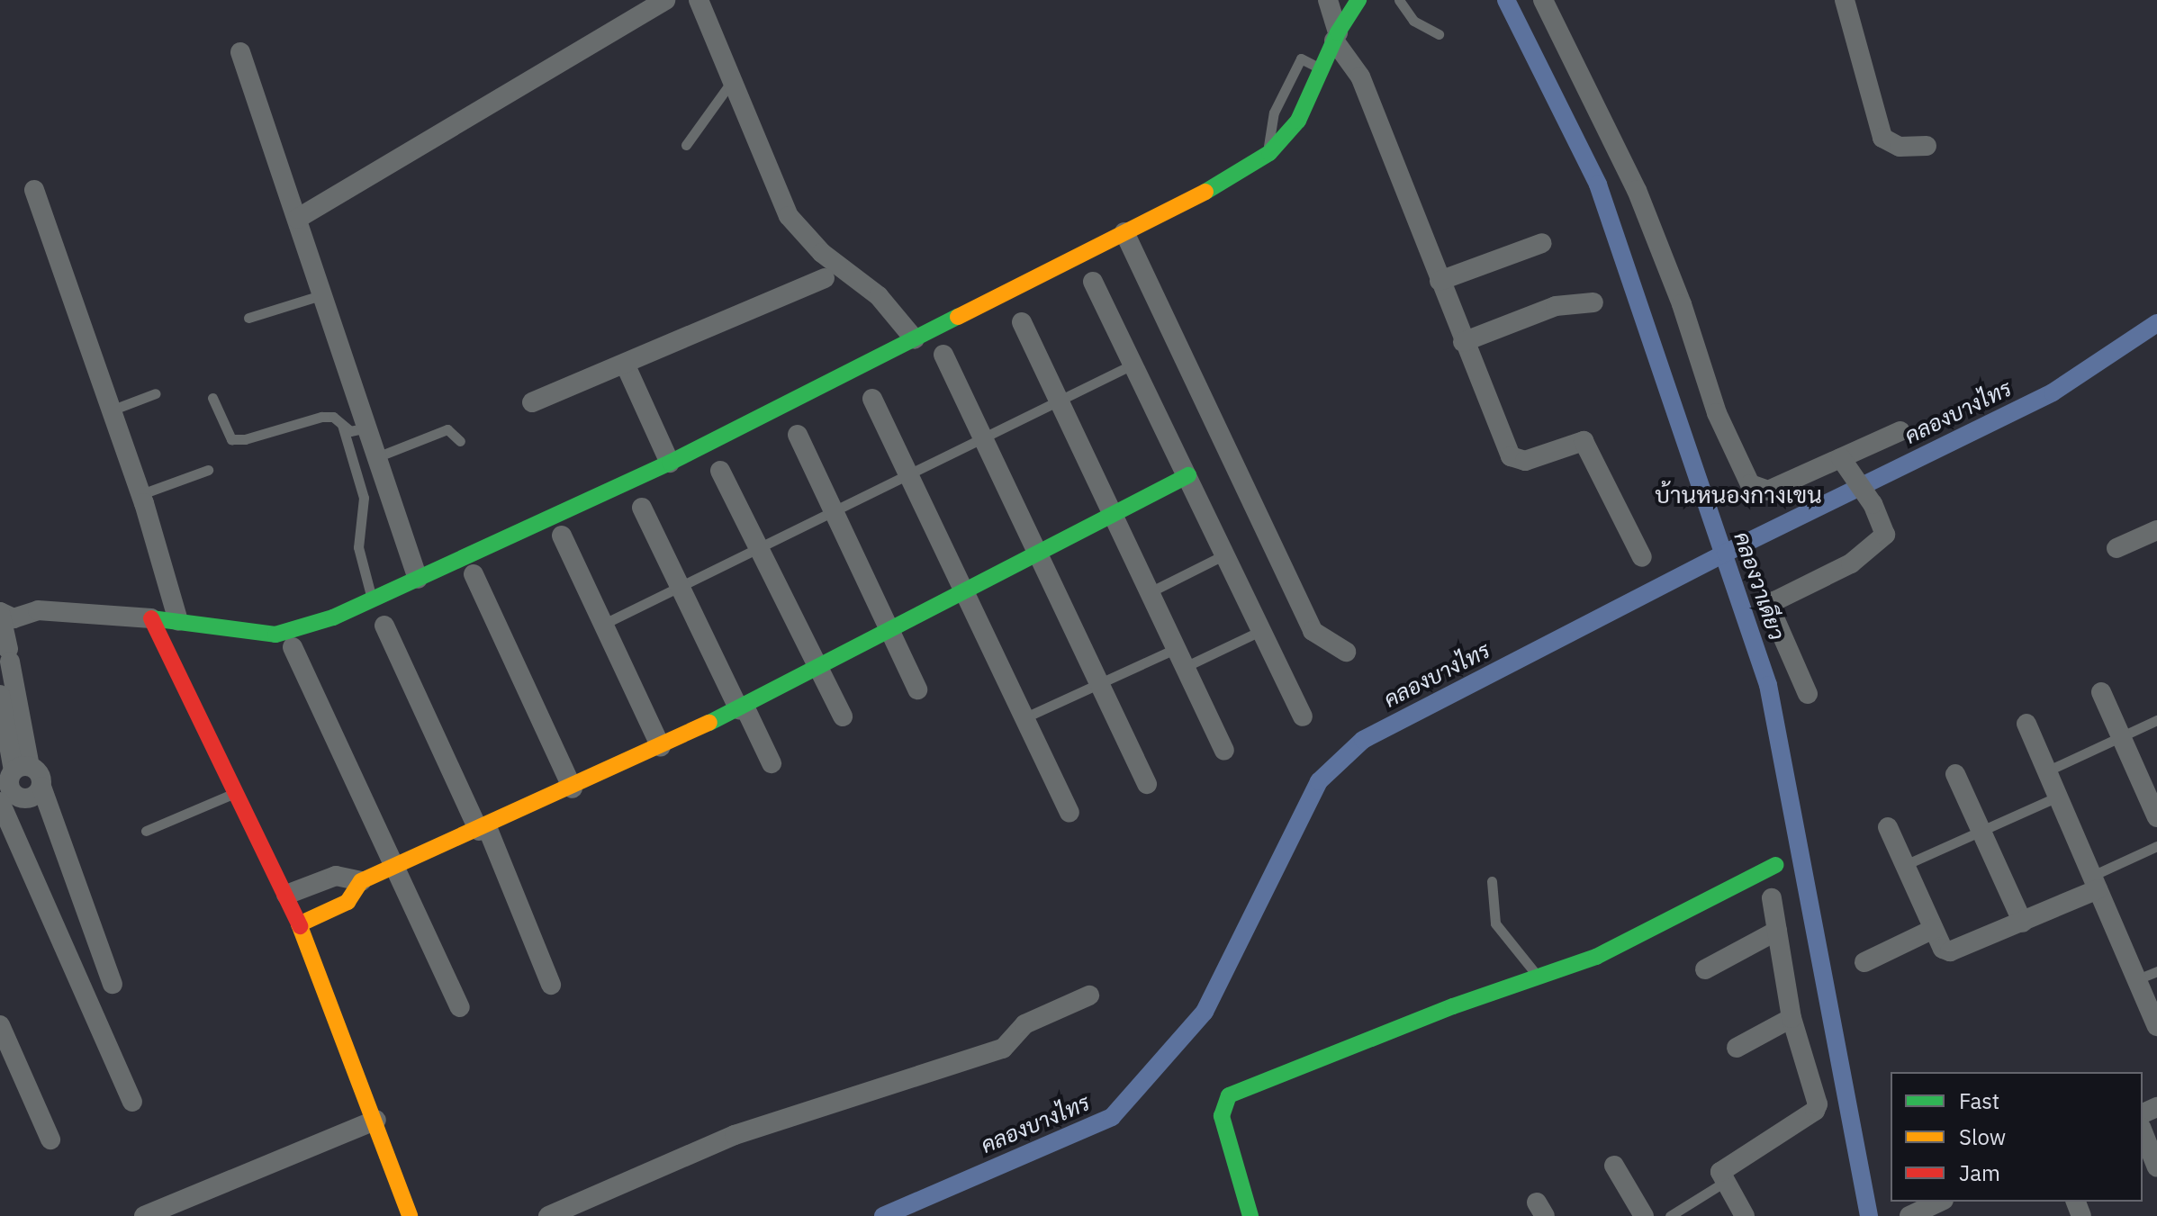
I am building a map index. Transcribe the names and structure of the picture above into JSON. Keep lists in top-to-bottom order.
{
  "districts": ["บ้านหนองกางเขน"],
  "water": ["คลองบางไทร", "คลองวาเดียว"],
  "legend": ["Fast", "Slow", "Jam"]
}
